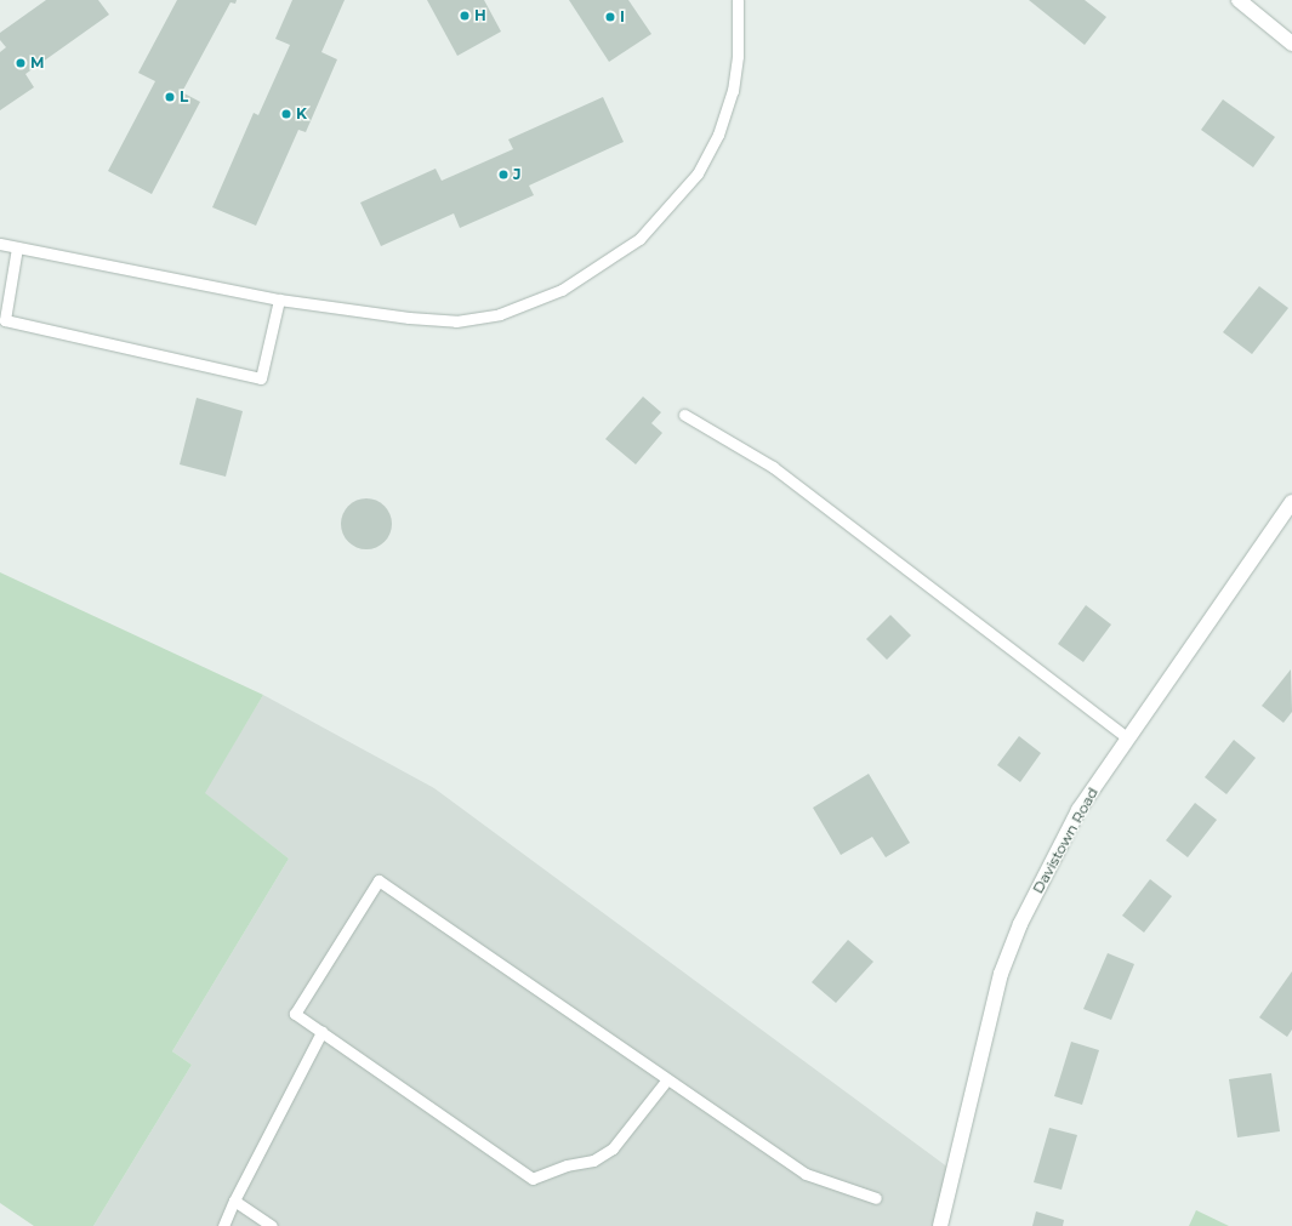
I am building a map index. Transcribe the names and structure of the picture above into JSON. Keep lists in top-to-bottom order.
{
  "streets": {
    "street": ["Davistown Road"]
  },
  "places": [
    "H",
    "I",
    "M",
    "L",
    "K",
    "J"
  ]
}
